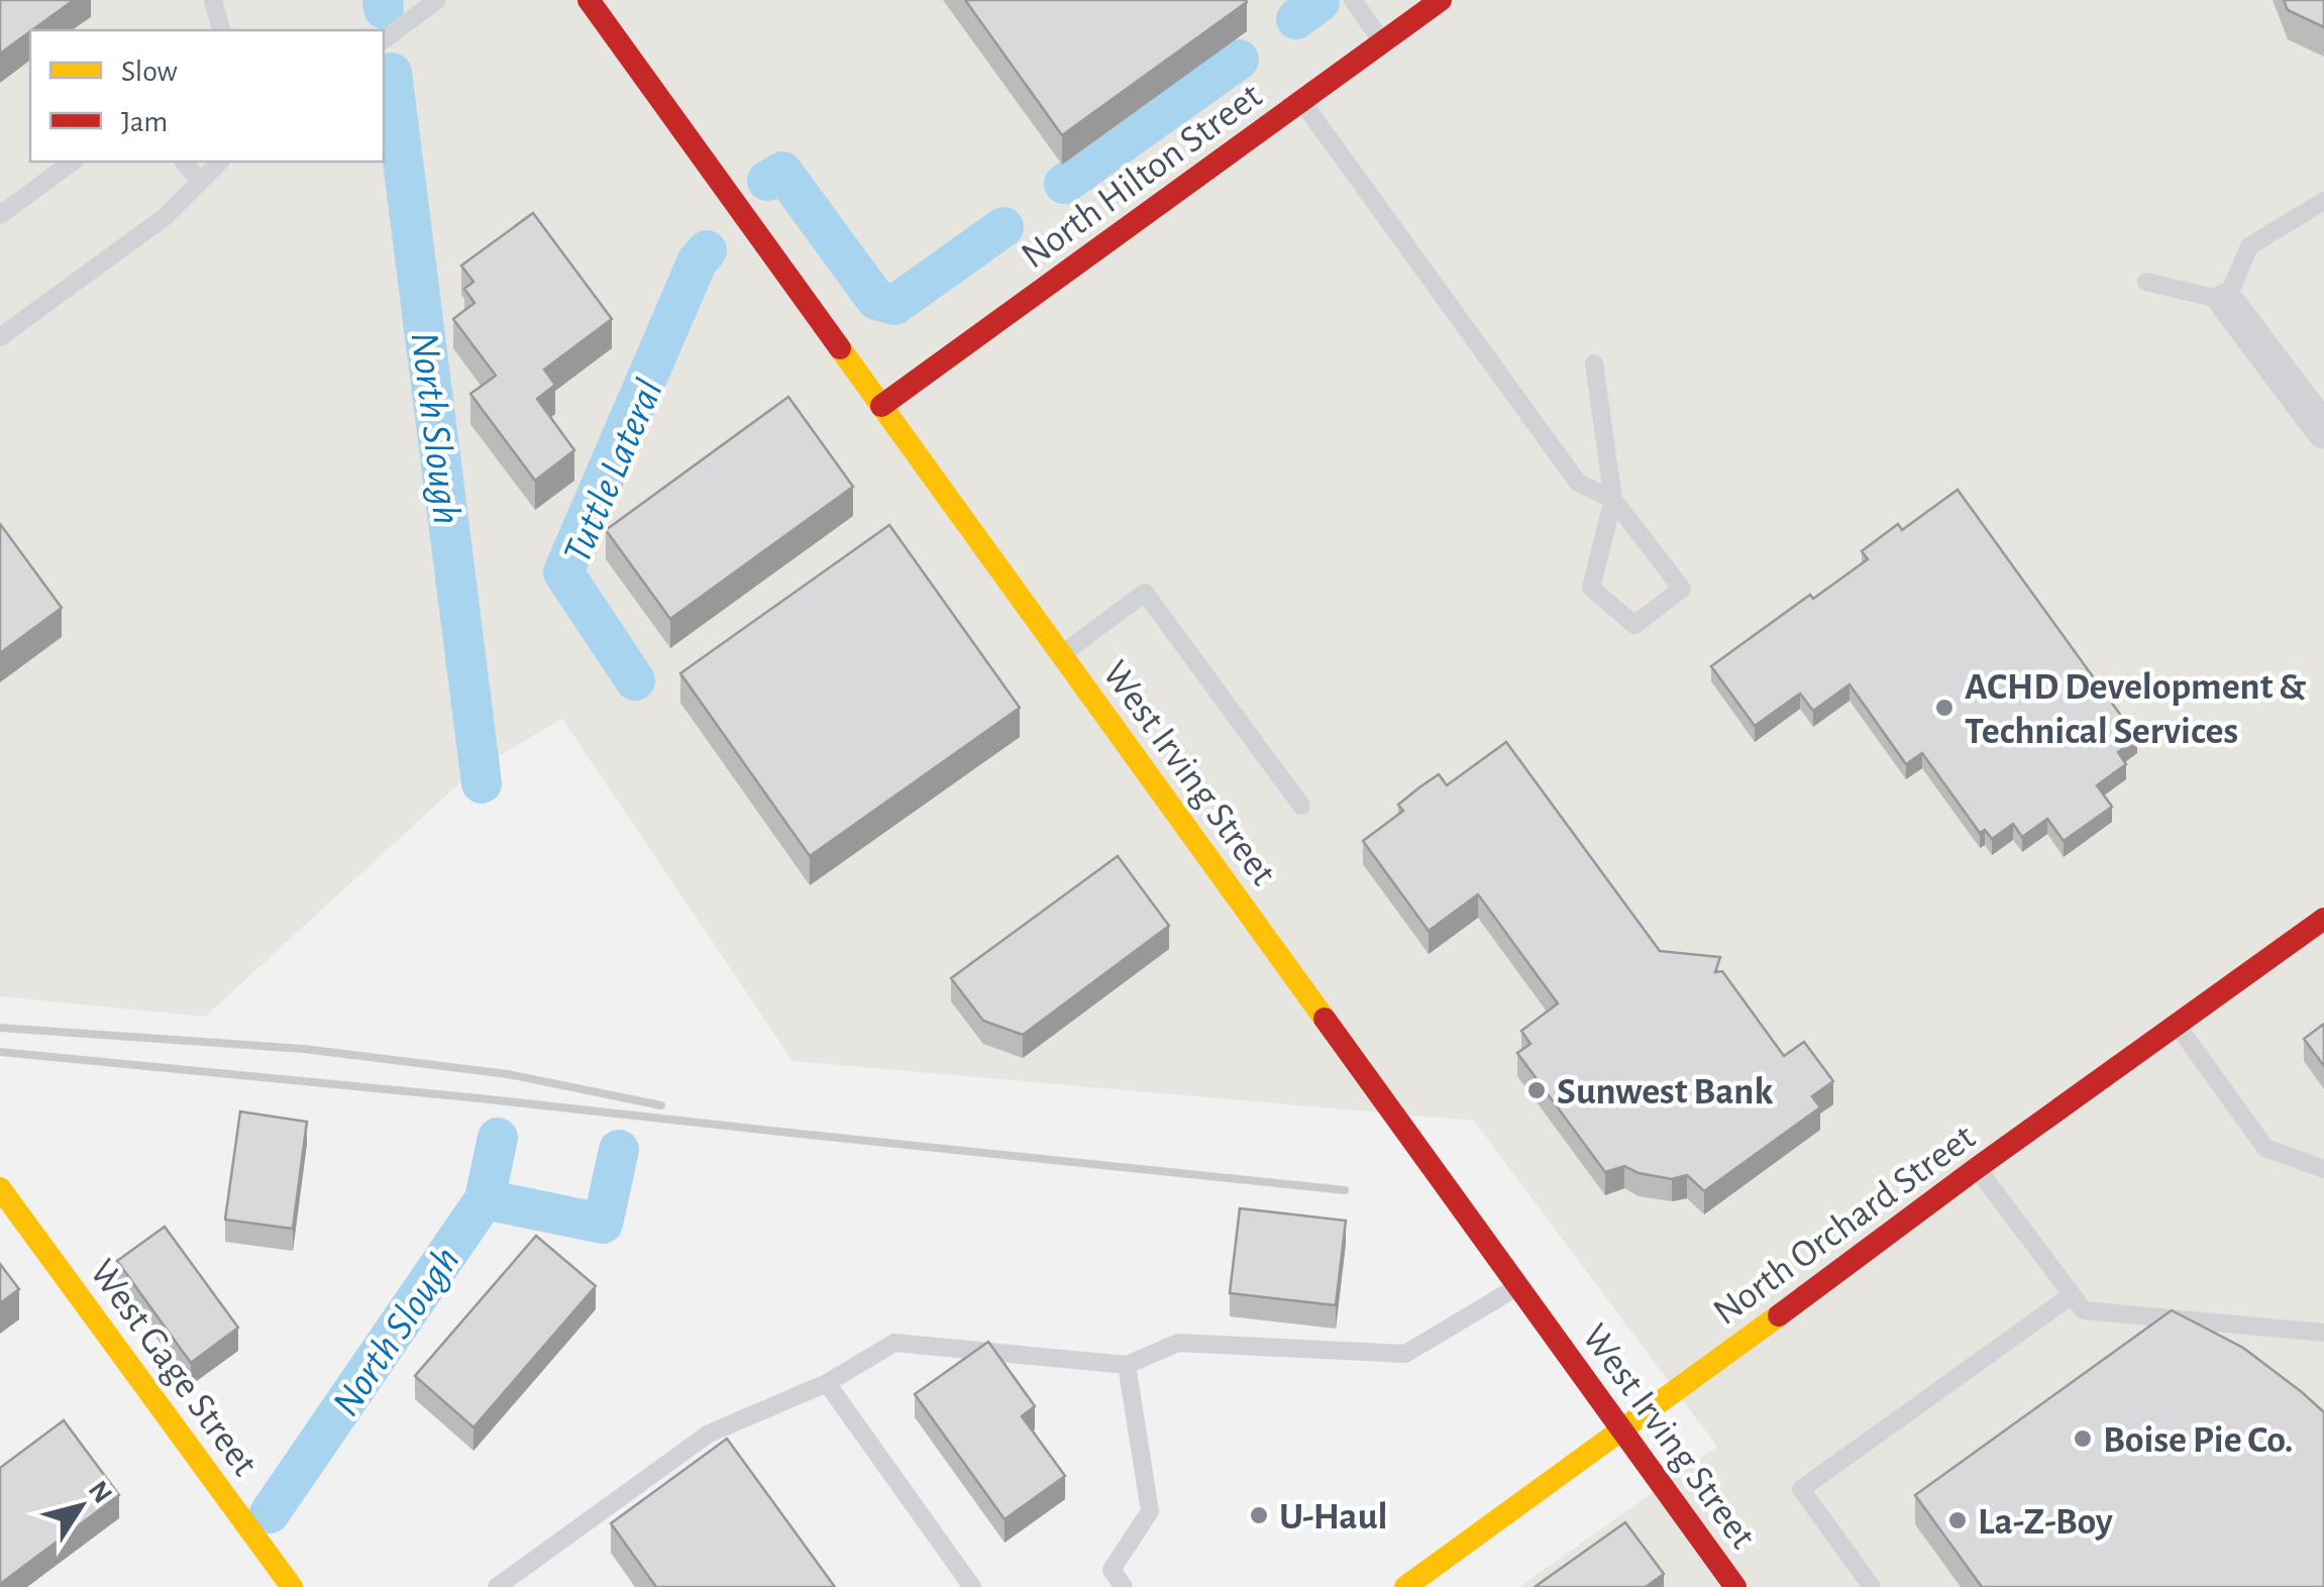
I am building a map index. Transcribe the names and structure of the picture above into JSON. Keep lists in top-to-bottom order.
{
  "streets": {
    "street": [
      "North Hilton Street",
      "West Irving Street",
      "North Orchard Street",
      "West Gage Street"
    ]
  },
  "crossings": [
    ["North Hilton Street", "West Irving Street"],
    ["West Irving Street", "North Orchard Street"]
  ],
  "water": ["North Slough", "Tuttle Lateral"],
  "places": [
    "ACHD Development & Technical Services",
    "Sunwest Bank",
    "Boise Pie Co.",
    "U-Haul",
    "La-Z-Boy"
  ],
  "legend": ["Slow", "Jam"],
  "north": "top right"
}
